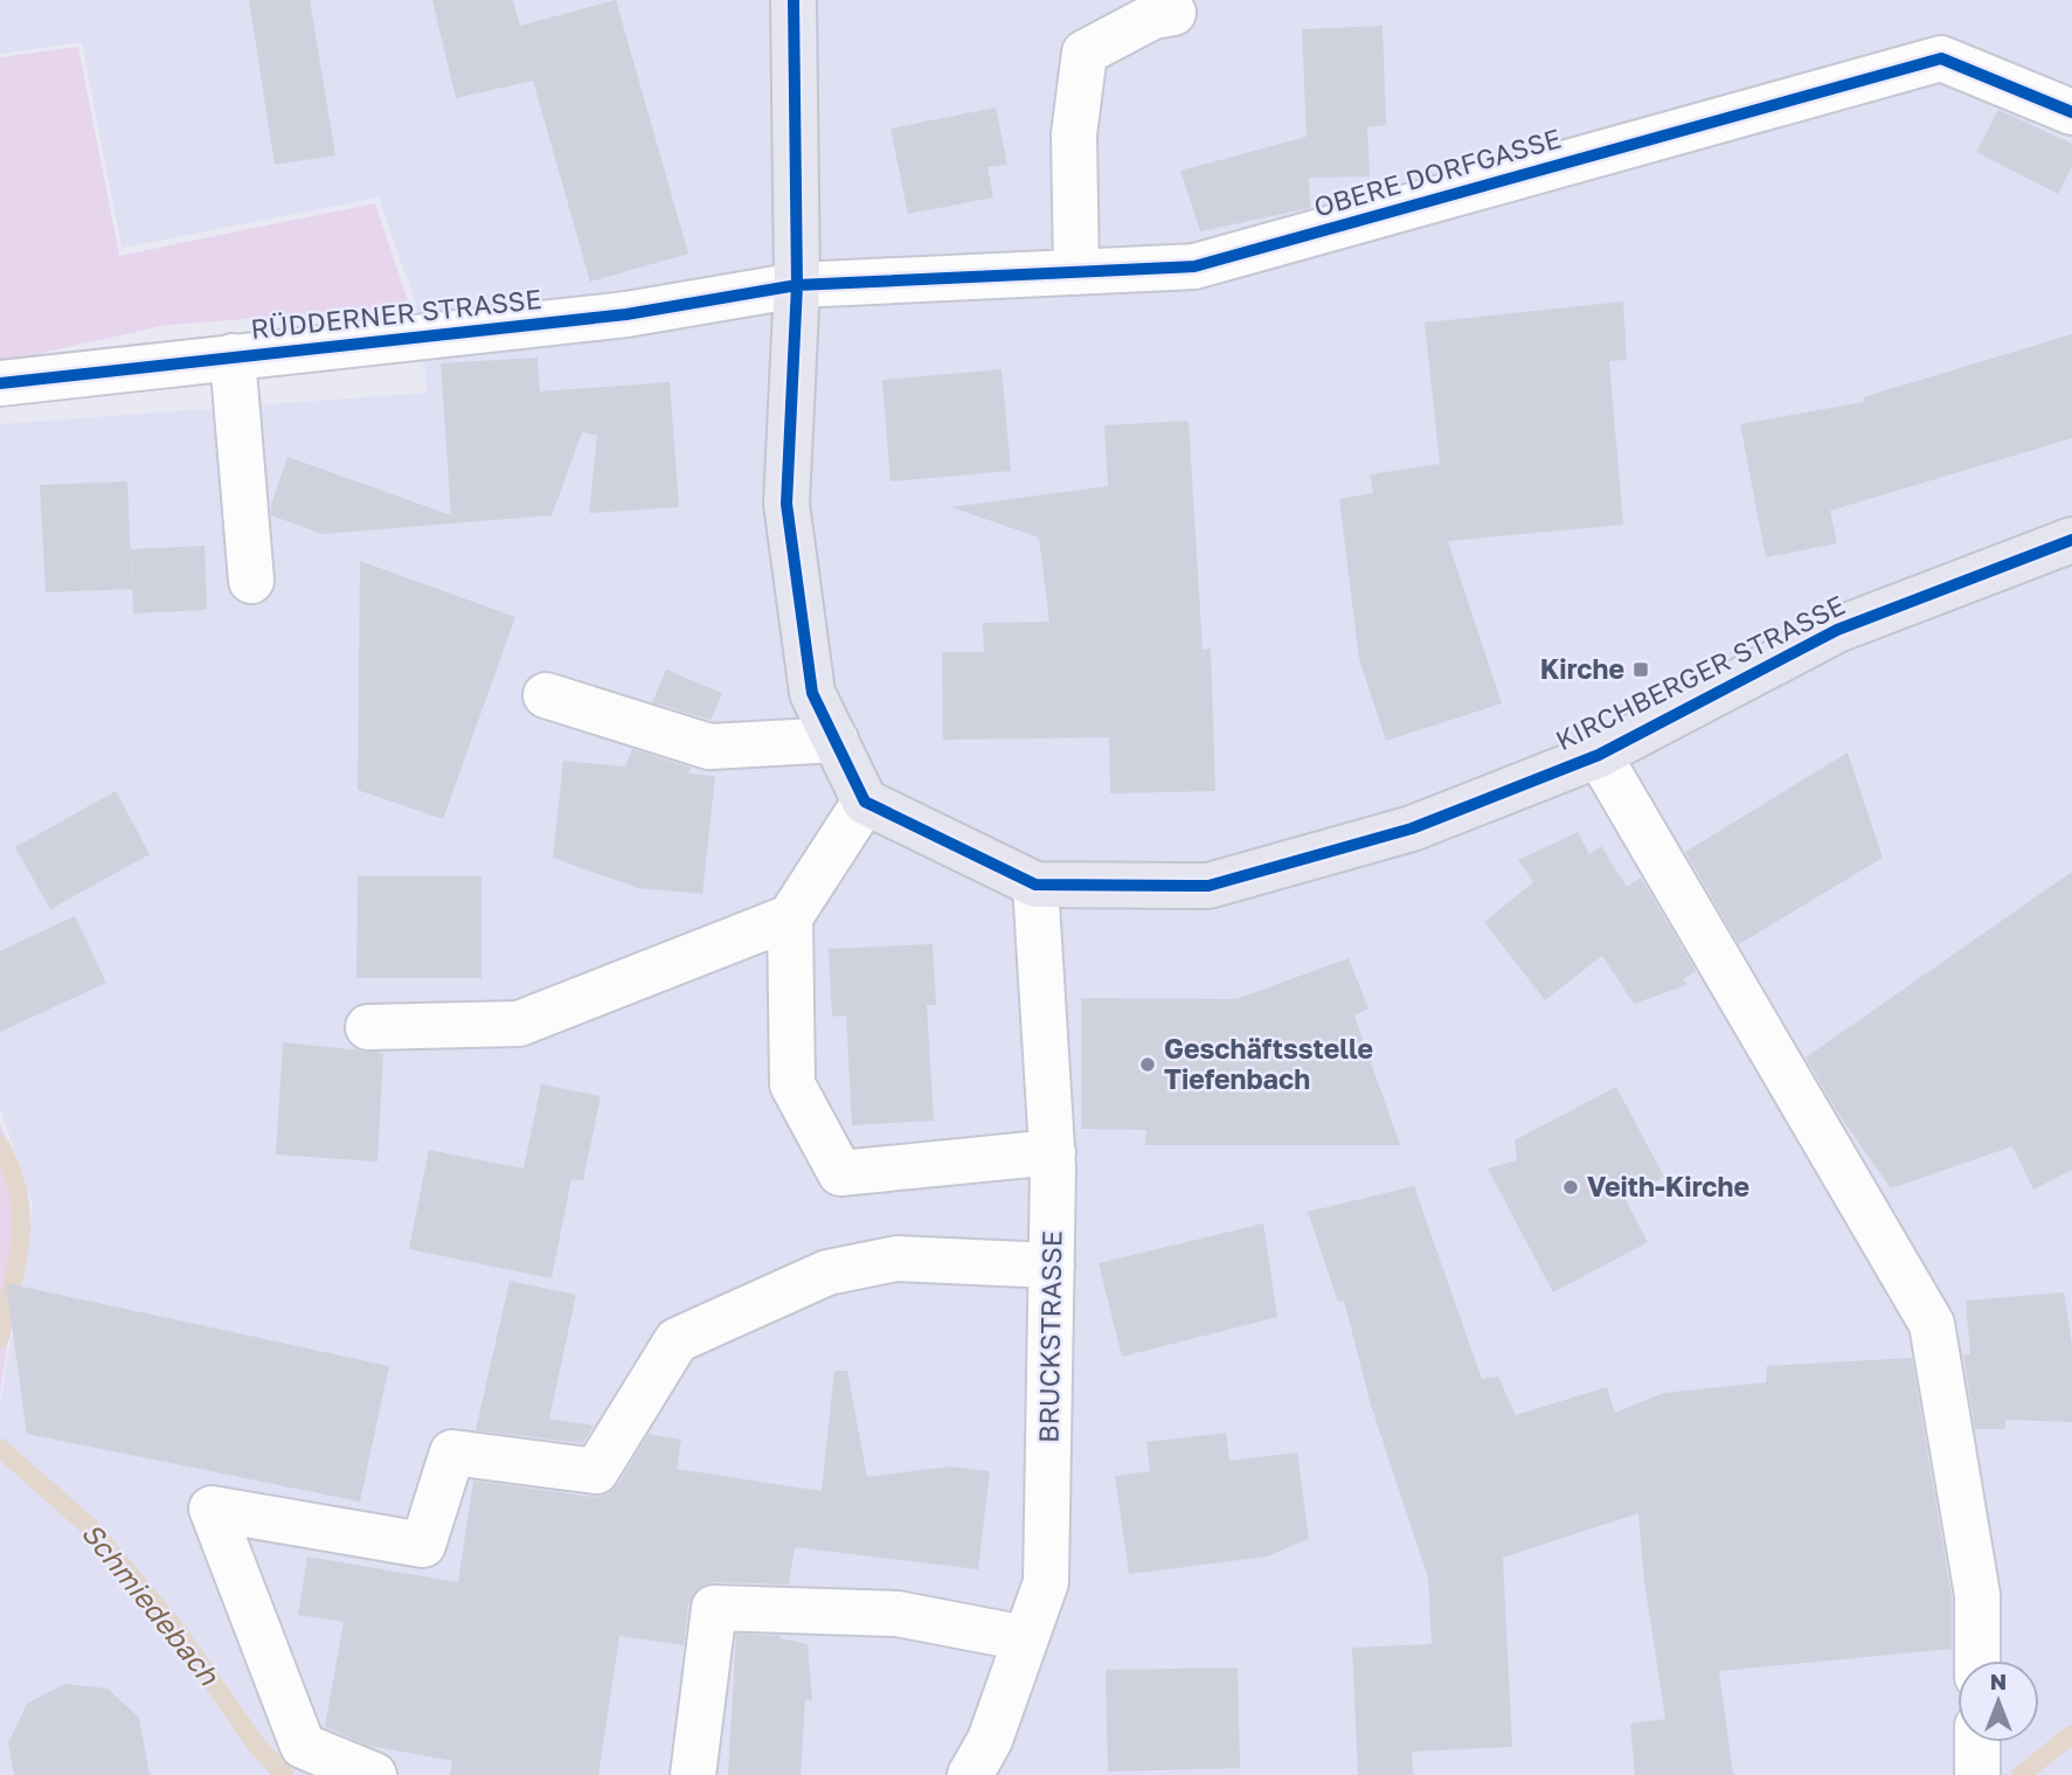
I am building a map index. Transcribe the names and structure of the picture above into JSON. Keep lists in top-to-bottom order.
{
  "streets": {
    "main road": ["KIRCHBERGER STRASSE"],
    "street": ["OBERE DORFGASSE", "RÜDDERNER STRASSE", "BRUCKSTRASSE"]
  },
  "crossings": [
    ["OBERE DORFGASSE", "RÜDDERNER STRASSE"],
    ["KIRCHBERGER STRASSE", "BRUCKSTRASSE"]
  ],
  "water": ["Schmiedebach"],
  "places": {
    "transit": ["Kirche"],
    "other": ["Geschäftsstelle Tiefenbach", "Veith-Kirche"]
  },
  "north": "top"
}
